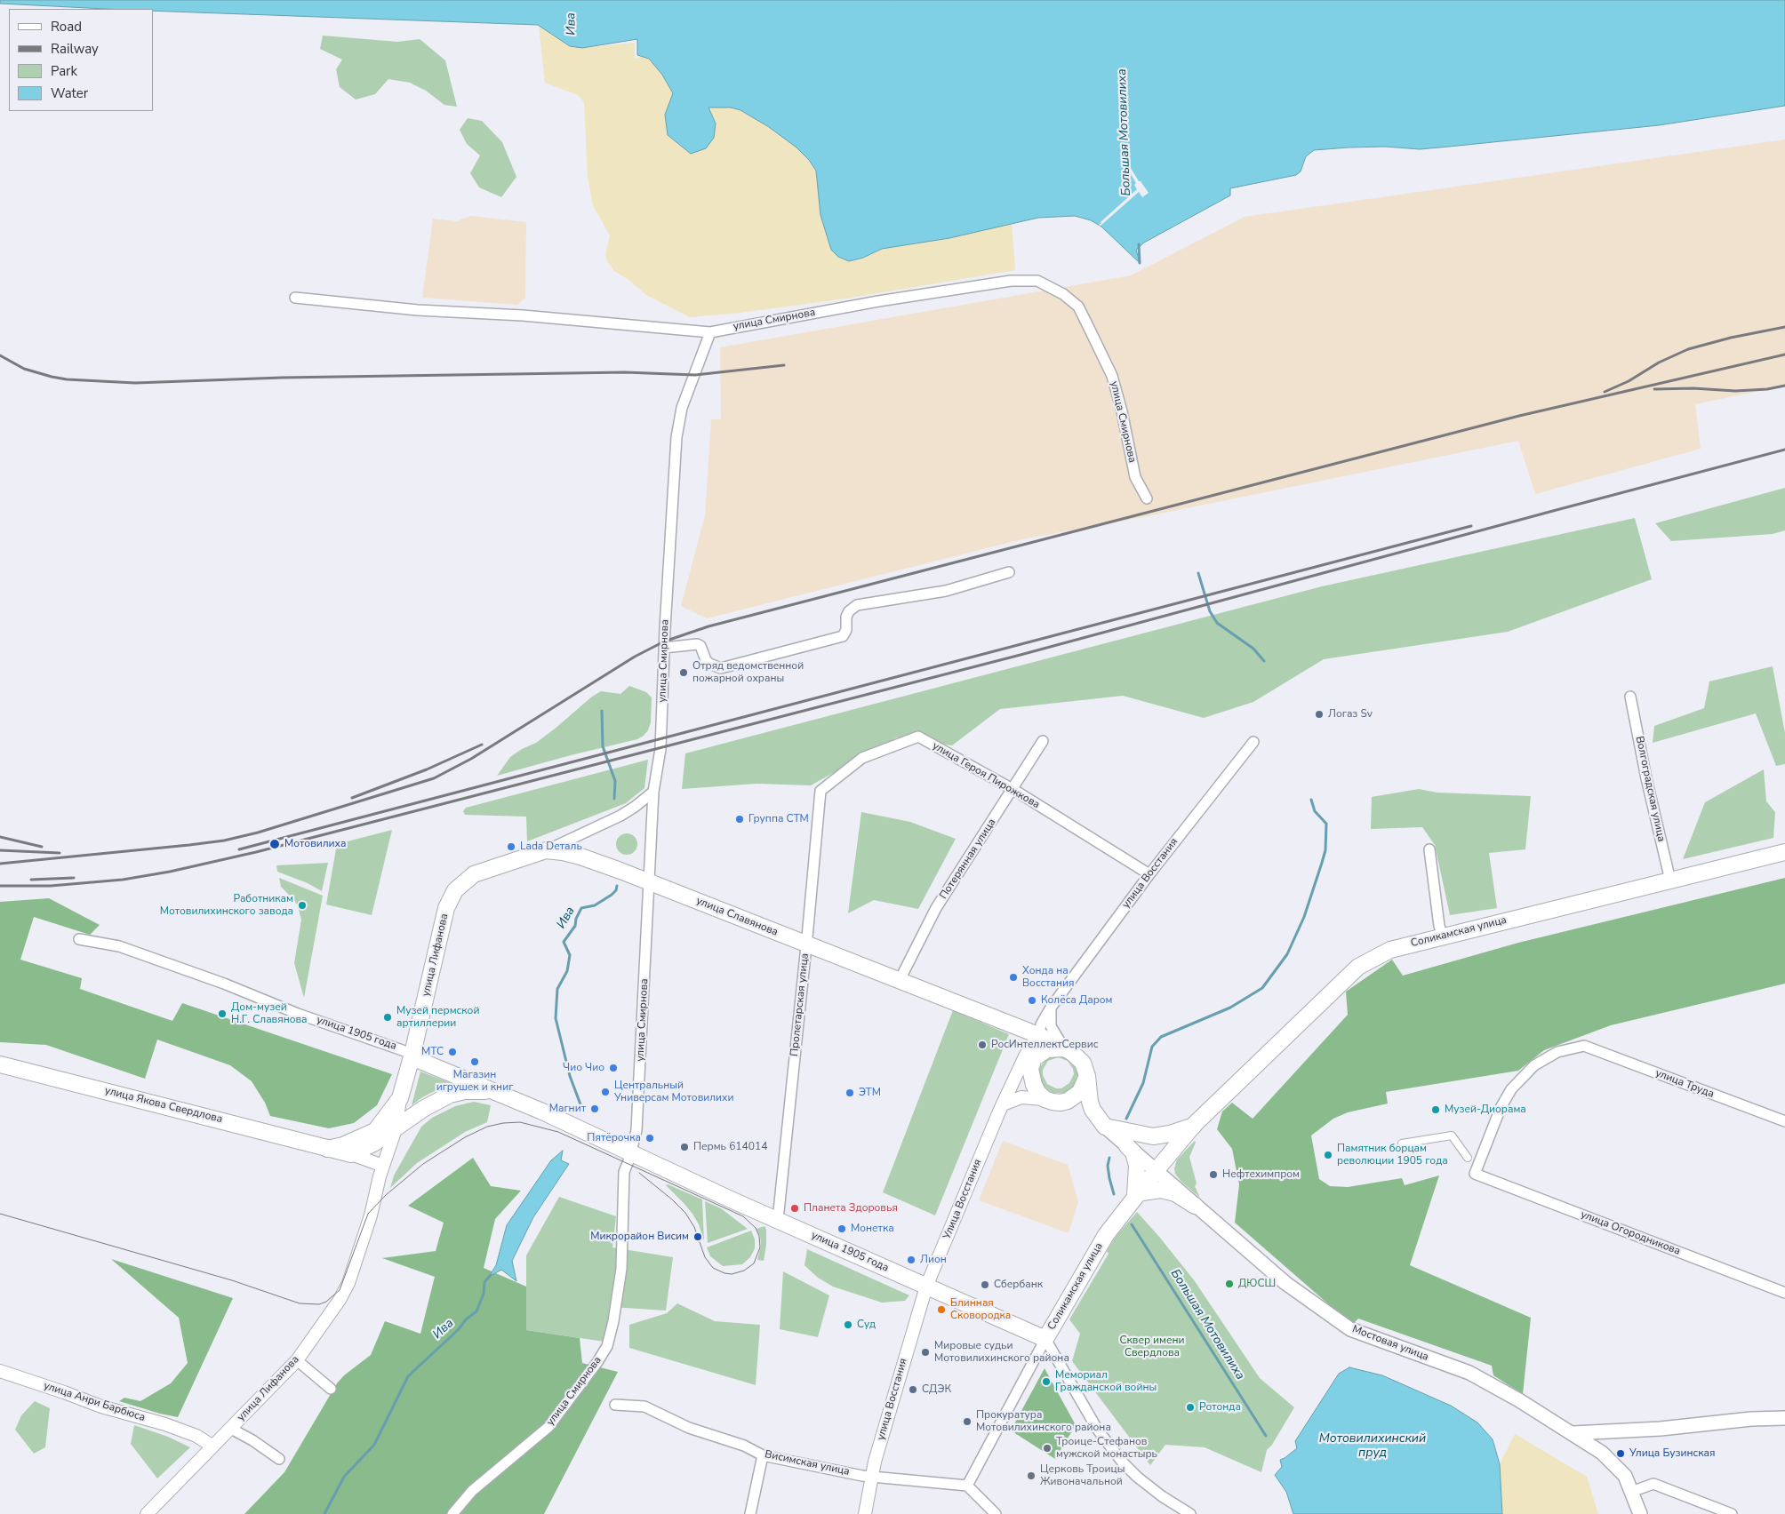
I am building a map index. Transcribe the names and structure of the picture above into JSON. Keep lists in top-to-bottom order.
{
  "streets": {
    "main road": [
      "улица Славянова",
      "Соликамская улица",
      "улица Лифанова",
      "улица 1905 года",
      "улица Якова Свердлова",
      "Мостовая улица"
    ],
    "street": [
      "улица Смирнова",
      "улица Героя Пирожкова",
      "Волгоградская улица",
      "Потерянная улица",
      "улица Восстания",
      "Пролетарская улица",
      "улица Труда",
      "Улица Восстания",
      "улица Огородникова",
      "улица Анри Барбюса",
      "Висимская улица"
    ]
  },
  "crossings": [
    ["улица Смирнова", "улица Славянова"],
    ["улица Смирнова", "улица 1905 года"],
    ["улица Героя Пирожкова", "Потерянная улица"],
    ["улица Героя Пирожкова", "улица Восстания"],
    ["улица Героя Пирожкова", "Пролетарская улица"],
    ["Волгоградская улица", "Соликамская улица"],
    ["Потерянная улица", "улица Славянова"],
    ["улица Восстания", "улица Славянова"],
    ["улица Восстания", "улица 1905 года"],
    ["улица Восстания", "Улица Восстания"],
    ["улица Восстания", "Мостовая улица"],
    ["улица Восстания", "Висимская улица"],
    ["улица Славянова", "улица Лифанова"],
    ["улица Славянова", "Пролетарская улица"],
    ["улица Славянова", "Мостовая улица"],
    ["Соликамская улица", "улица 1905 года"],
    ["Соликамская улица", "Мостовая улица"],
    ["Соликамская улица", "Висимская улица"],
    ["улица Лифанова", "улица 1905 года"],
    ["улица Лифанова", "улица Анри Барбюса"],
    ["Пролетарская улица", "улица 1905 года"],
    ["улица 1905 года", "Улица Восстания"],
    ["улица Труда", "улица Огородникова"]
  ],
  "water": ["Ива", "Большая Мотовилиха", "Мотовилихинский пруд"],
  "parks": ["Сквер имени Свердлова"],
  "places": [
    "Отряд ведомственной пожарной охраны",
    "Логаз Sv",
    "Группа СТМ",
    "Мотовилиха",
    "Lada Dеталь",
    "Работникам Мотовилихинского завода",
    "Хонда на Восстания",
    "Колёса Даром",
    "Дом-музей Н.Г. Славянова",
    "Музей пермской артиллерии",
    "РосИнтеллектСервис",
    "МТС",
    "Магазин игрушек и книг",
    "Чио Чио",
    "Центральный Универсам Мотовилихи",
    "ЭТМ",
    "Магнит",
    "Музей-Диорама",
    "Пятёрочка",
    "Пермь 614014",
    "Памятник борцам революции 1905 года",
    "Нефтехимпром",
    "Планета Здоровья",
    "Монетка",
    "Микрорайон Висим",
    "Лион",
    "ДЮСШ",
    "Сбербанк",
    "Блинная Сковородка",
    "Суд",
    "Мировые судьи Мотовилихинского района",
    "Мемориал Гражданской войны",
    "СДЭК",
    "Ротонда",
    "Прокуратура Мотовилихинского района",
    "Троице-Стефанов мужской монастырь",
    "Улица Бузинская",
    "Церковь Троицы Живоначальной"
  ],
  "legend": [
    "Road",
    "Railway",
    "Park",
    "Water"
  ]
}
